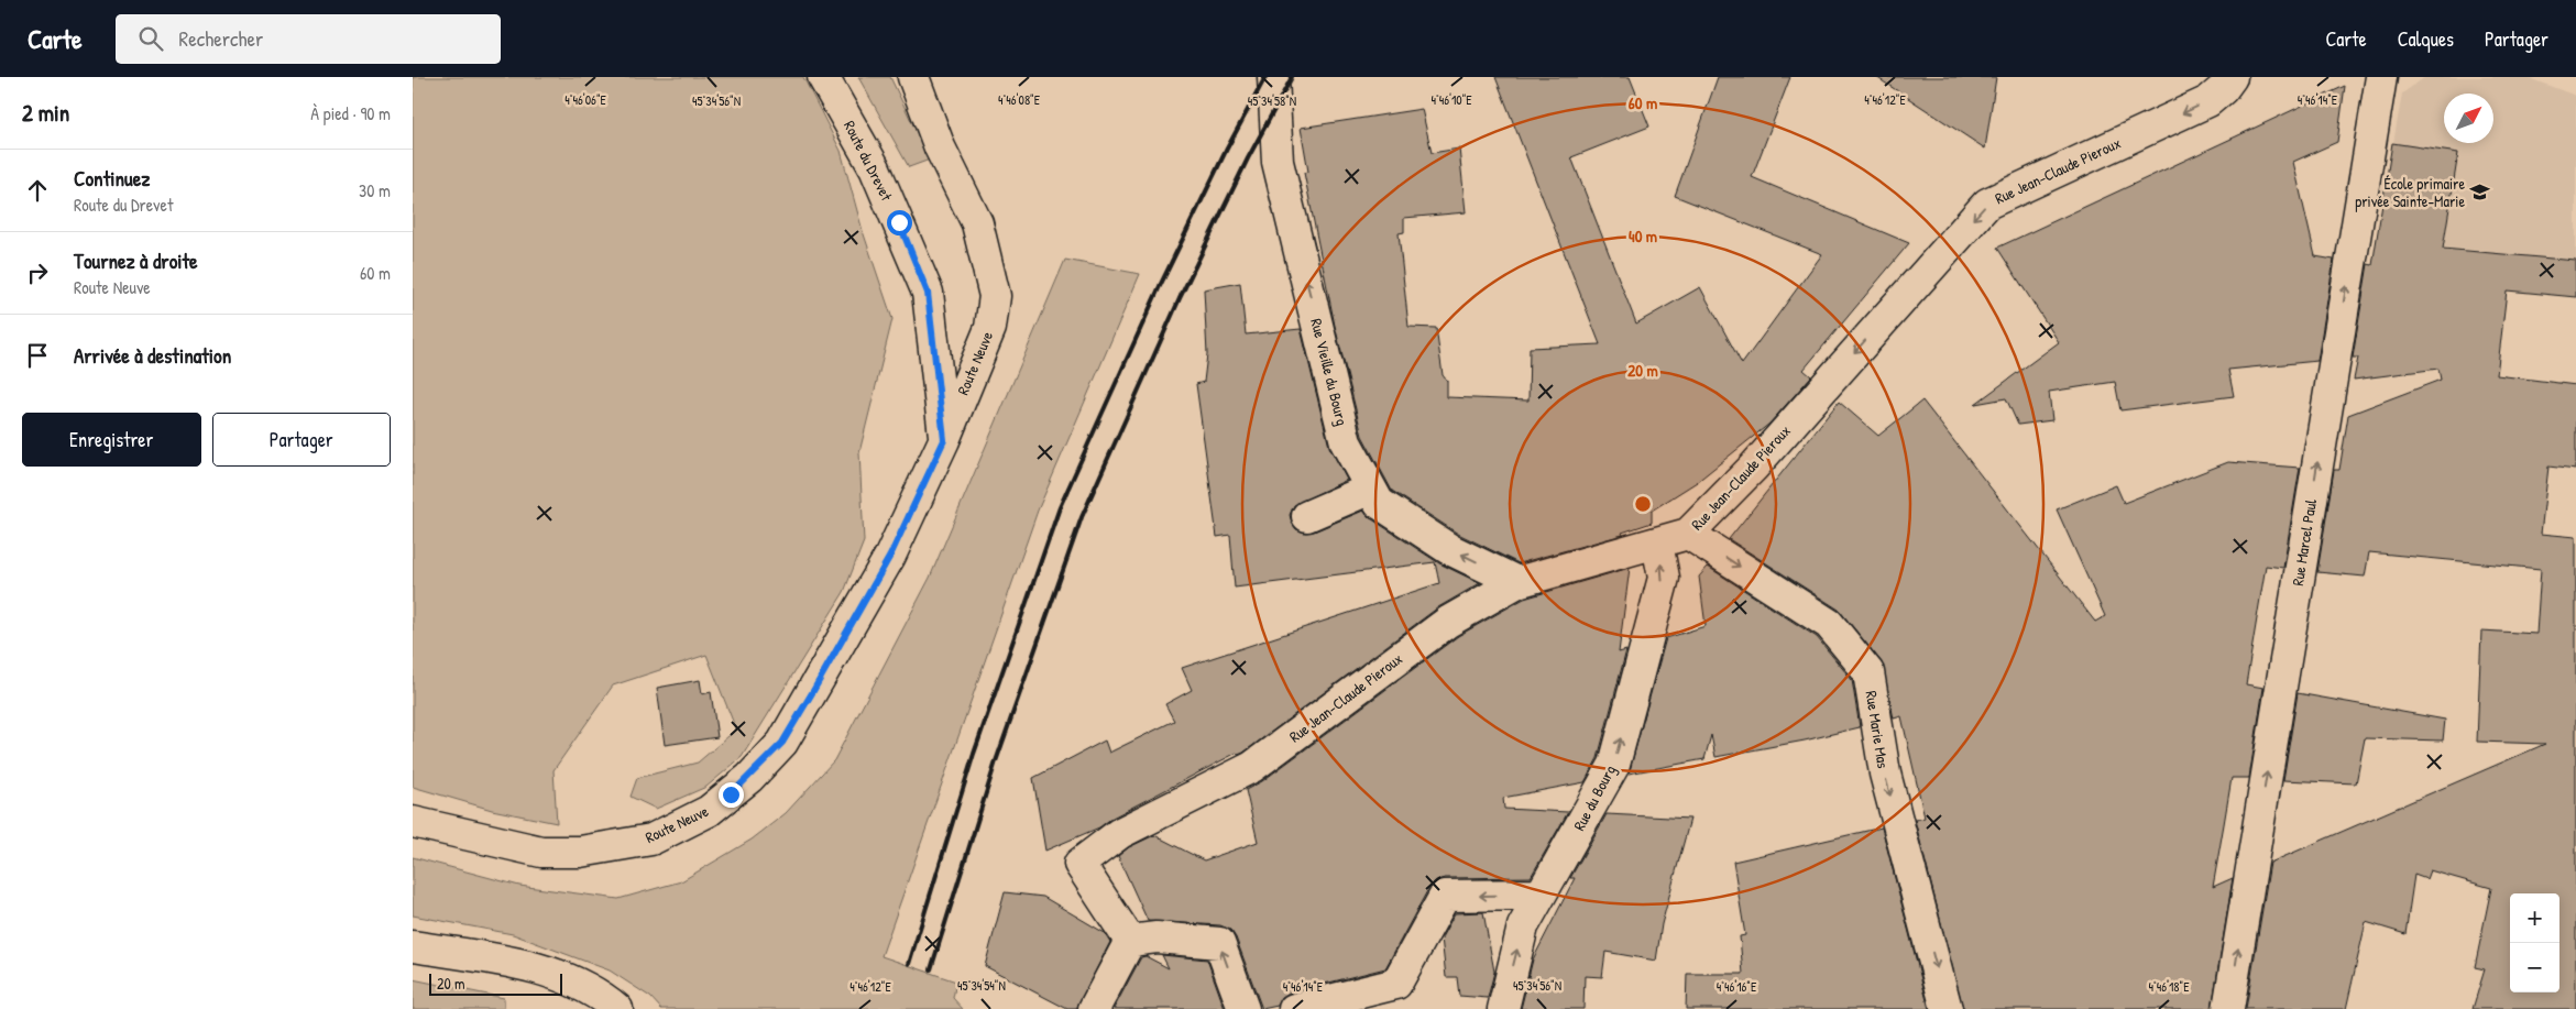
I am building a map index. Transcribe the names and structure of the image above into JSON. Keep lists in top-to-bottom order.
{
  "streets": {
    "street": [
      "Route du Drevet",
      "Rue Jean-Claude Pieroux",
      "Route Neuve",
      "Rue Vieille du Bourg",
      "Rue Marcel Paul",
      "Rue Marie Mas",
      "Rue du Bourg"
    ]
  },
  "crossings": [
    ["Route du Drevet", "Route Neuve"],
    ["Rue Jean-Claude Pieroux", "Rue Vieille du Bourg"],
    ["Rue Jean-Claude Pieroux", "Rue Marie Mas"],
    ["Rue Jean-Claude Pieroux", "Rue du Bourg"]
  ],
  "one_way": [
    "Rue Jean-Claude Pieroux",
    "Rue Vieille du Bourg",
    "Rue Marcel Paul",
    "Rue Marie Mas",
    "Rue du Bourg"
  ],
  "places": {
    "school or university": ["École primaire privée Sainte-Marie"]
  },
  "scale_bar": "20 m",
  "north": "top right",
  "page": {
    "header": "Carte",
    "search": "Rechercher",
    "nav": ["Carte", "Calques", "Partager"],
    "heading": ["2 min", "À pied · 90 m"],
    "list": [
      ["Continuez", "Route du Drevet", "30 m"],
      ["Tournez à droite", "Route Neuve", "60 m"],
      "Arrivée à destination"
    ],
    "buttons": ["Enregistrer", "Partager"],
    "map_buttons": ["+", "−"],
    "scale": "20 m"
  },
  "coordinates": [
    "4°46'06\"E",
    "4°46'12\"E",
    "4°46'14\"E",
    "4°46'08\"E",
    "4°46'10\"E",
    "45°34'56\"N",
    "45°34'58\"N",
    "45°34'54\"N",
    "4°46'16\"E",
    "4°46'18\"E"
  ],
  "rings": ["60 m", "40 m", "20 m"]
}
